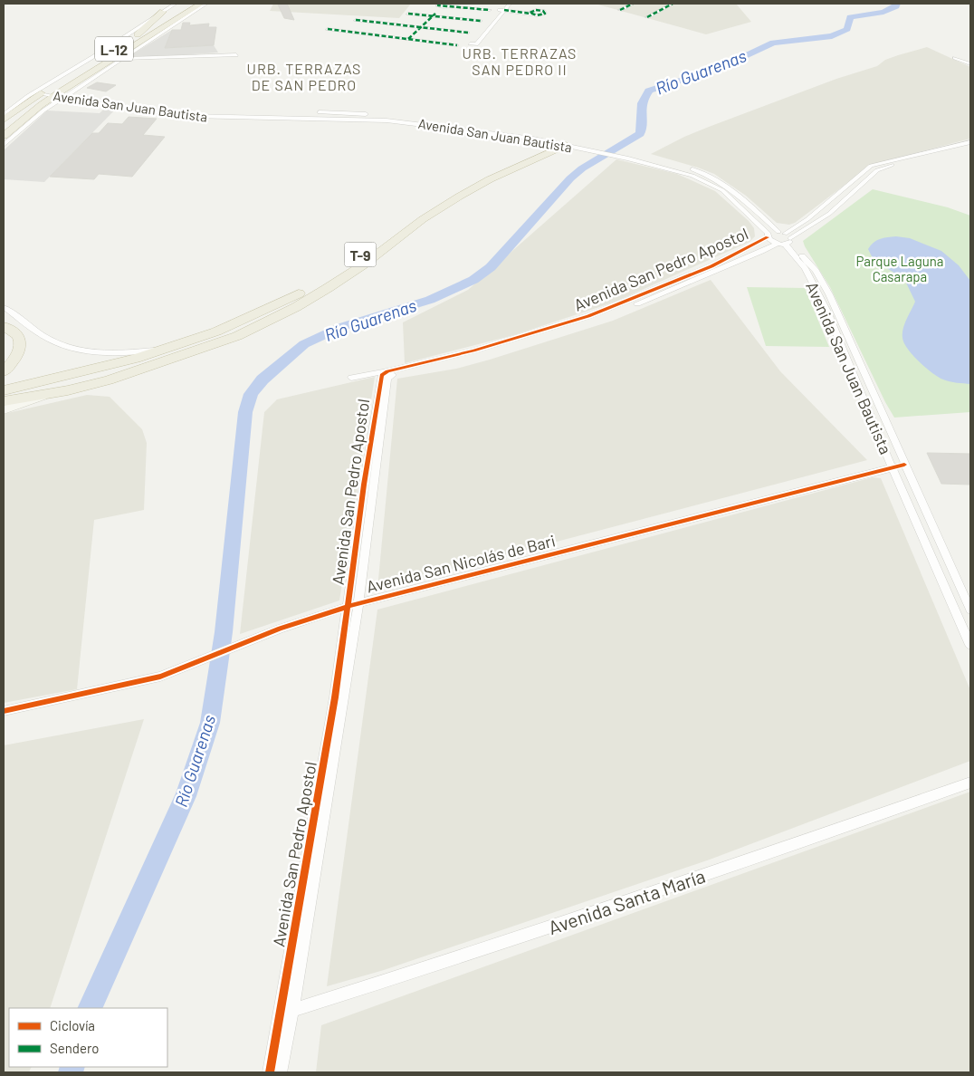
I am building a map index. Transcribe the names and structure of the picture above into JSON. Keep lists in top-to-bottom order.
{
  "streets": {
    "highway": ["L-12", "T-9"],
    "street": [
      "Avenida San Juan Bautista",
      "Avenida San Pedro Apostol",
      "Avenida San Nicolás de Bari",
      "Avenida Santa María"
    ]
  },
  "crossings": [
    ["L-12", "Avenida San Juan Bautista"],
    ["Avenida San Juan Bautista", "T-9"],
    ["Avenida San Juan Bautista", "Avenida San Pedro Apostol"],
    ["Avenida San Juan Bautista", "Avenida San Nicolás de Bari"],
    ["Avenida San Pedro Apostol", "Avenida San Nicolás de Bari"],
    ["Avenida San Pedro Apostol", "Avenida Santa María"]
  ],
  "districts": ["URB. TERRAZAS SAN PEDRO II", "URB. TERRAZAS DE SAN PEDRO"],
  "water": ["Río Guarenas"],
  "parks": ["Parque Laguna Casarapa"],
  "legend": ["Ciclovía", "Sendero"]
}
